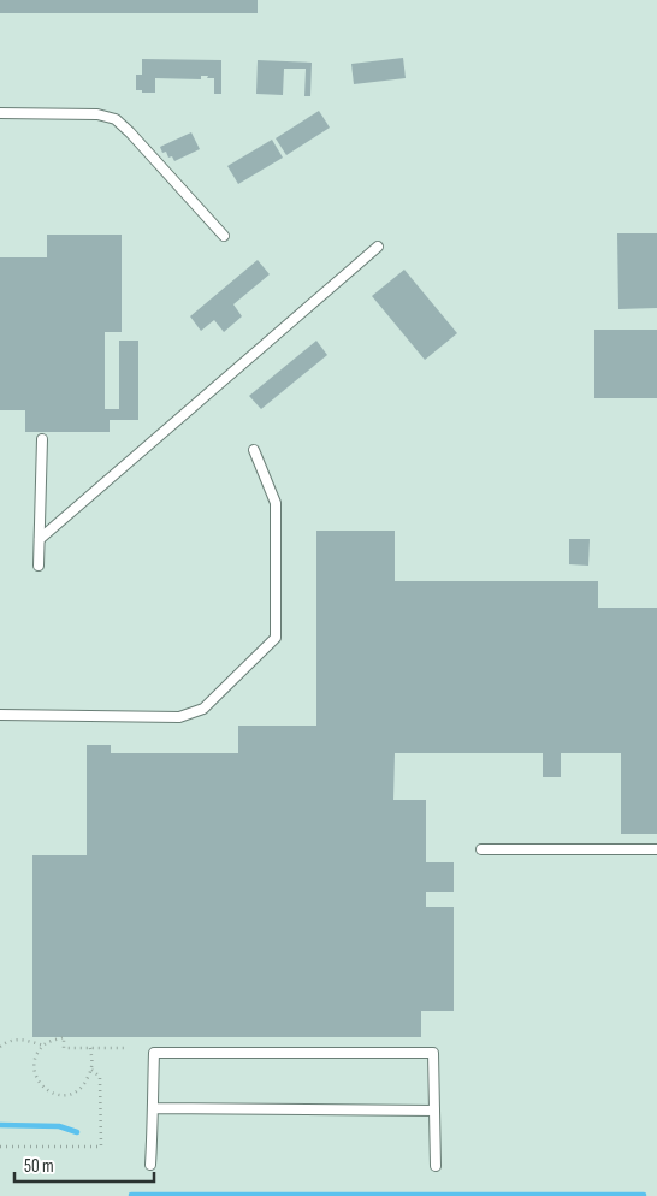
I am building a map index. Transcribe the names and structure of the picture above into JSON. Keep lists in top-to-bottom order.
{
  "scale_bar": "50 m"
}
